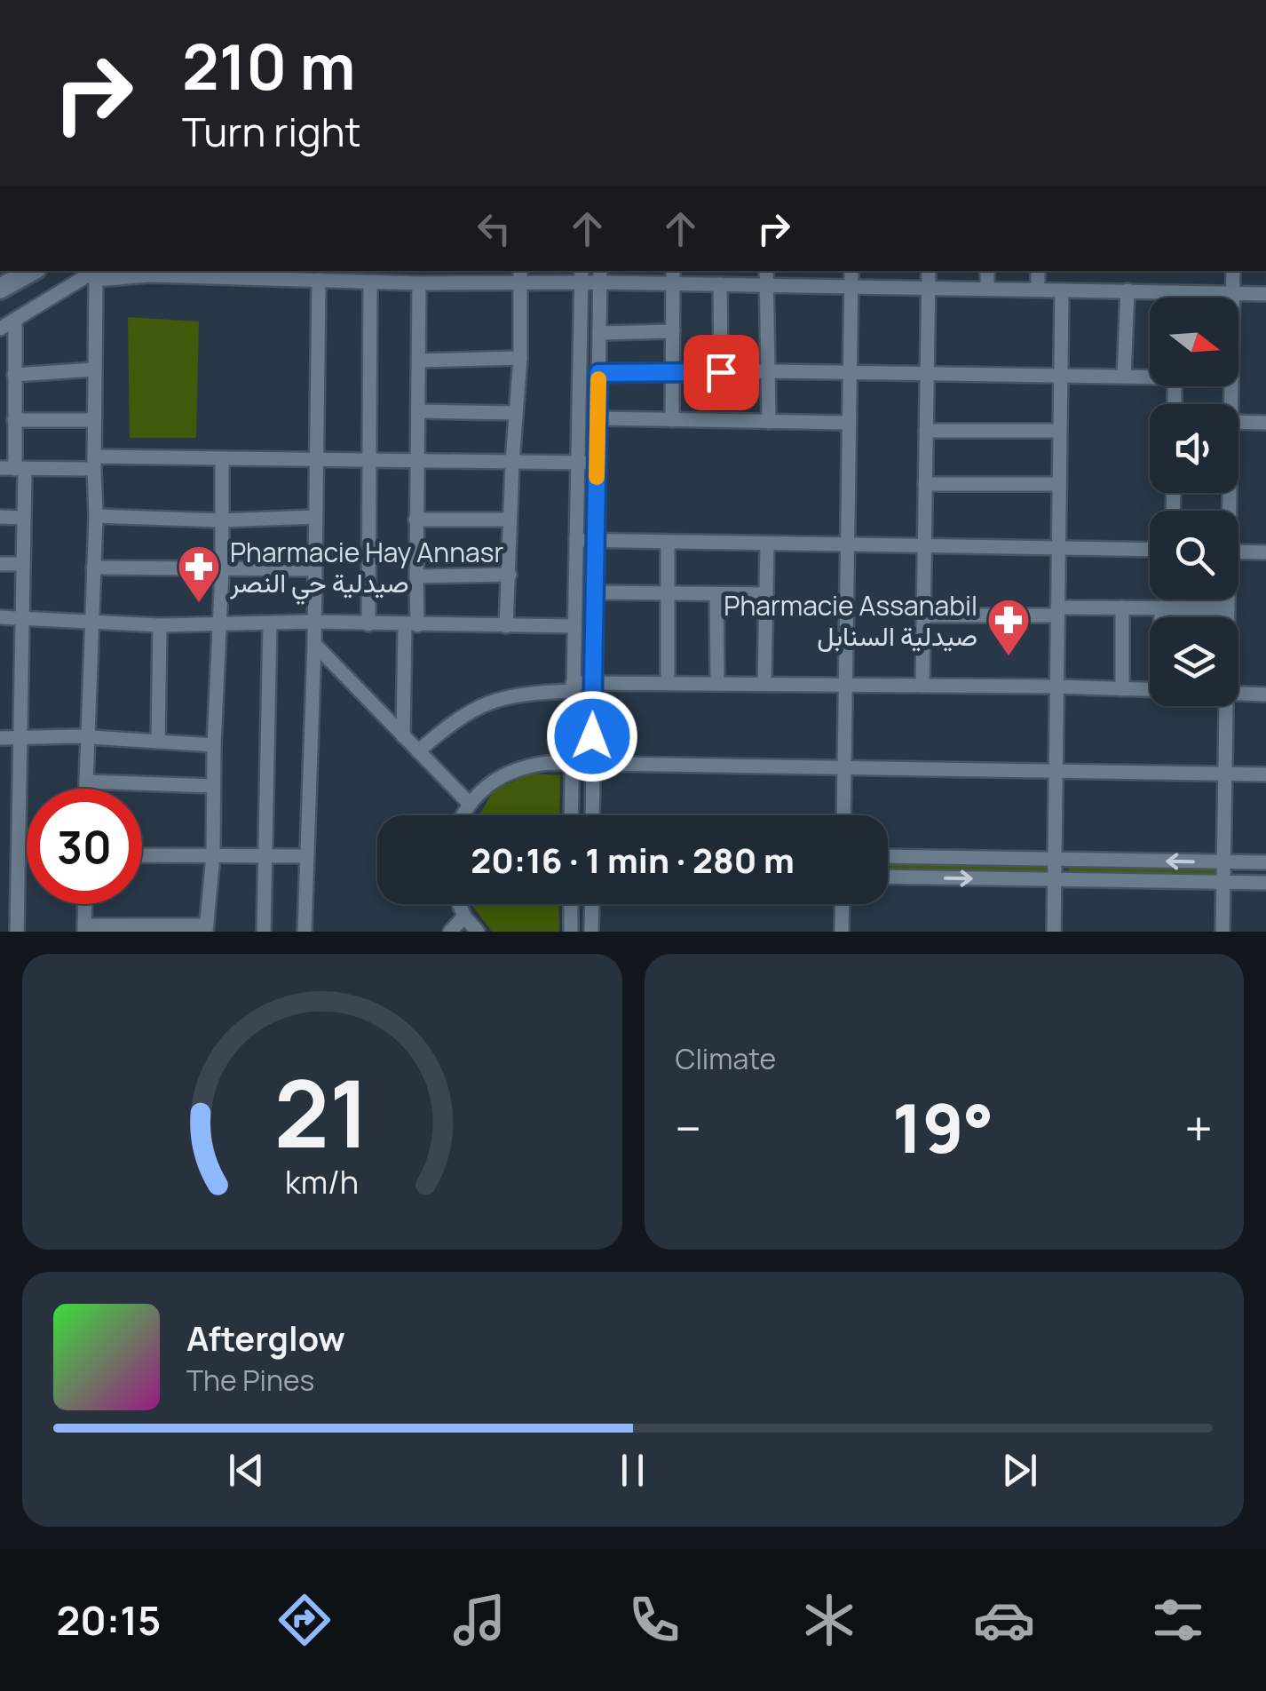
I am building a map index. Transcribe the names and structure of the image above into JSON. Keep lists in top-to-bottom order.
{
  "places": {
    "pharmacy": ["Pharmacie Hay Annasr صيدلية حي النصر", "Pharmacie Assanabil صيدلية السنابل"]
  },
  "north": "right",
  "page": {
    "turn": ["210 m", "Turn right"],
    "limit": "30",
    "trip": "20:16 · 1 min · 280 m",
    "tile": "Climate",
    "heat": ["−", "19°", "+"],
    "song": ["Afterglow", "The Pines"],
    "tabs": "20:15",
    "gauge": ["21", "km/h"]
  }
}
